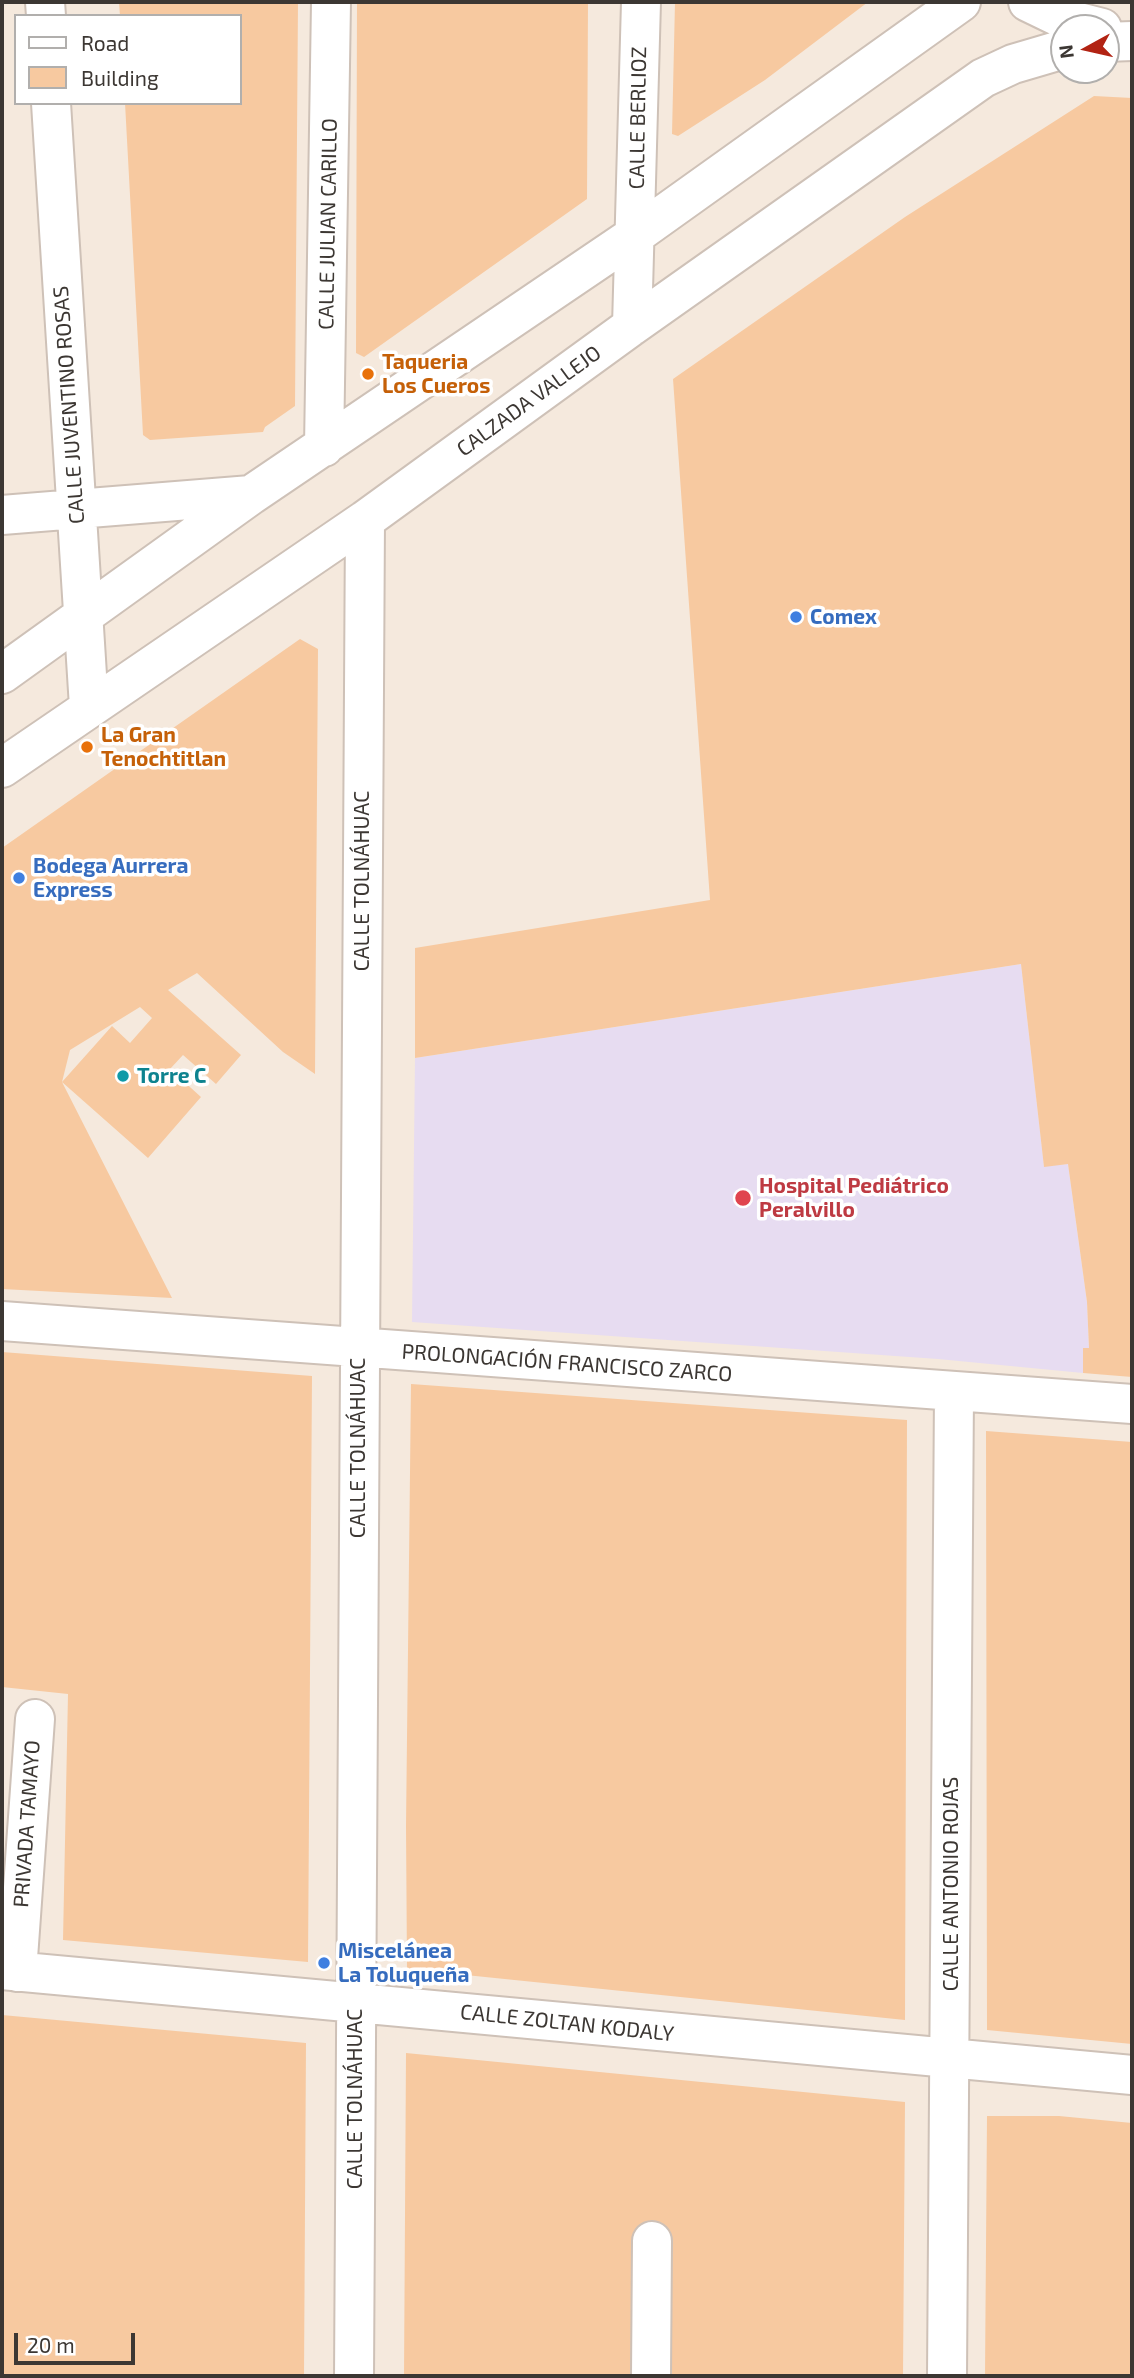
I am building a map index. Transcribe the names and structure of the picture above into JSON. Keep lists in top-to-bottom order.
{
  "streets": {
    "street": [
      "CALLE BERLIOZ",
      "CALLE JULIAN CARILLO",
      "CALZADA VALLEJO",
      "CALLE JUVENTINO ROSAS",
      "CALLE TOLNÁHUAC",
      "PROLONGACIÓN FRANCISCO ZARCO",
      "PRIVADA TAMAYO",
      "CALLE ANTONIO ROJAS",
      "CALLE ZOLTAN KODALY"
    ]
  },
  "crossings": [
    ["CALLE BERLIOZ", "CALZADA VALLEJO"],
    ["CALZADA VALLEJO", "CALLE JUVENTINO ROSAS"],
    ["CALZADA VALLEJO", "CALLE TOLNÁHUAC"],
    ["CALLE TOLNÁHUAC", "PROLONGACIÓN FRANCISCO ZARCO"],
    ["CALLE TOLNÁHUAC", "CALLE ZOLTAN KODALY"],
    ["PROLONGACIÓN FRANCISCO ZARCO", "CALLE ANTONIO ROJAS"],
    ["PRIVADA TAMAYO", "CALLE ZOLTAN KODALY"],
    ["CALLE ANTONIO ROJAS", "CALLE ZOLTAN KODALY"]
  ],
  "places": [
    "Taqueria Los Cueros",
    "Comex",
    "La Gran Tenochtitlan",
    "Bodega Aurrera Express",
    "Torre C",
    "Hospital Pediátrico Peralvillo",
    "Miscelánea La Toluqueña"
  ],
  "legend": ["Road", "Building"],
  "scale_bar": "20 m",
  "north": "left"
}
